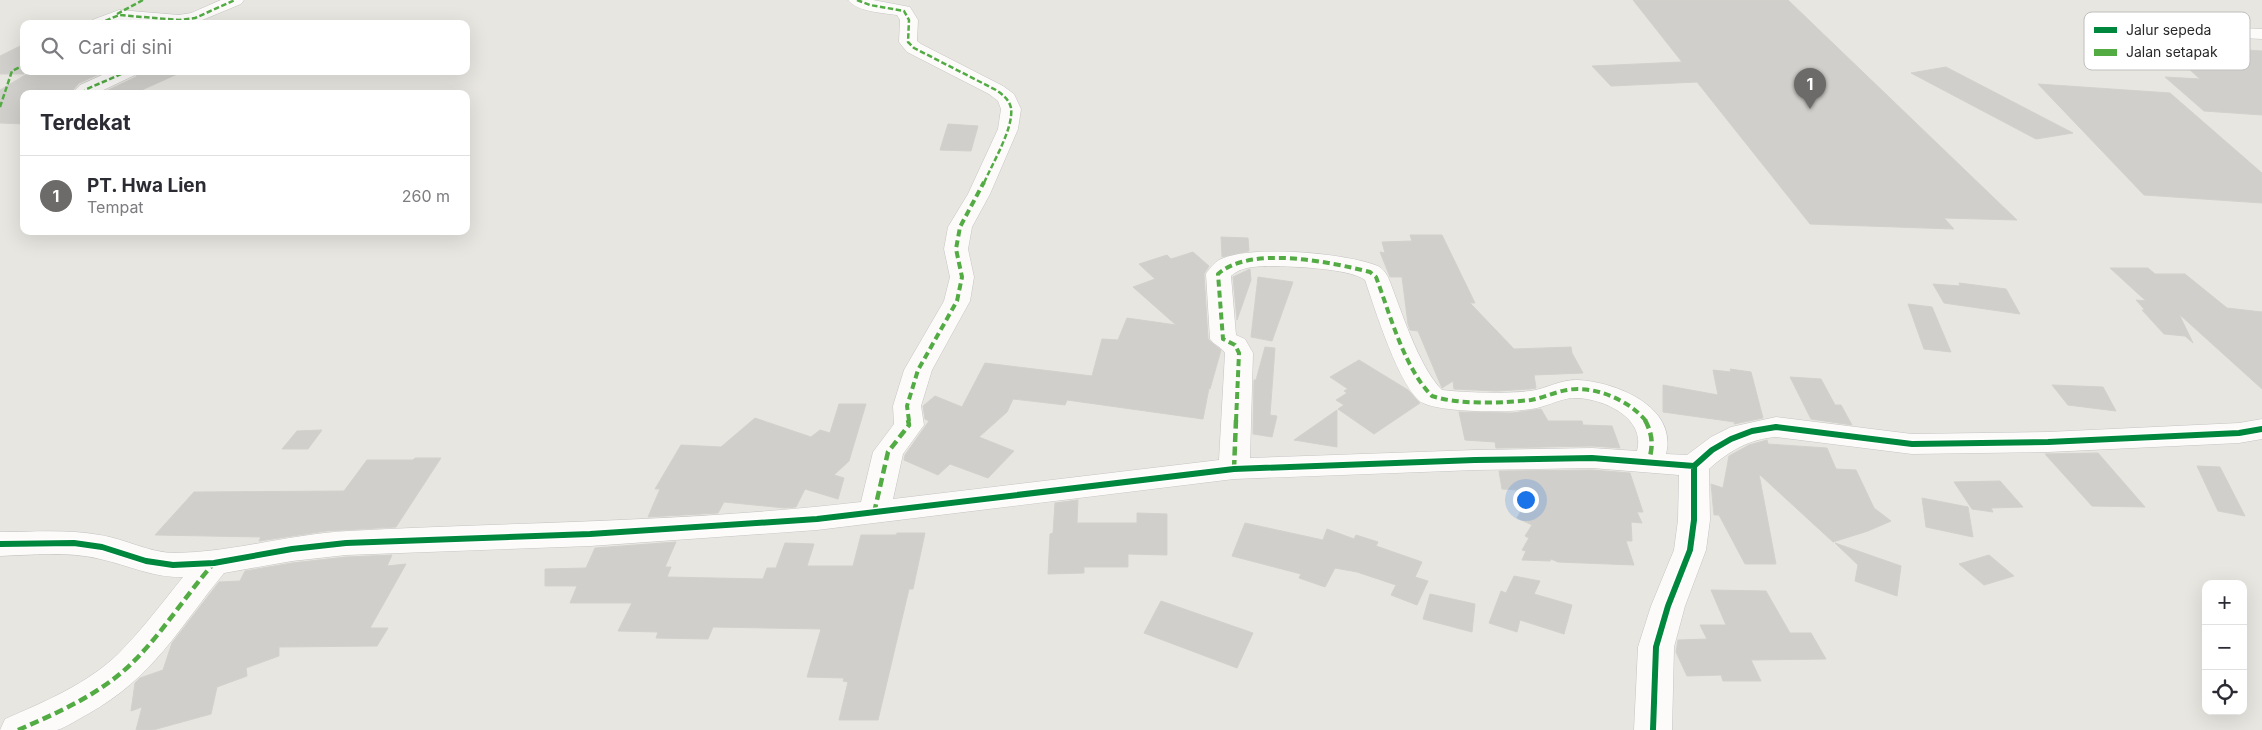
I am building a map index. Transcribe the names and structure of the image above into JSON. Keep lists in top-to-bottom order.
{
  "legend": ["Jalur sepeda", "Jalan setapak"],
  "page": {
    "search": "Cari di sini",
    "pins": "1",
    "heading": "Terdekat",
    "list": [
      {
        "mark": "1",
        "name": "PT. Hwa Lien",
        "note": "Tempat",
        "value": "260 m"
      }
    ],
    "map_buttons": ["+", "−"]
  }
}
